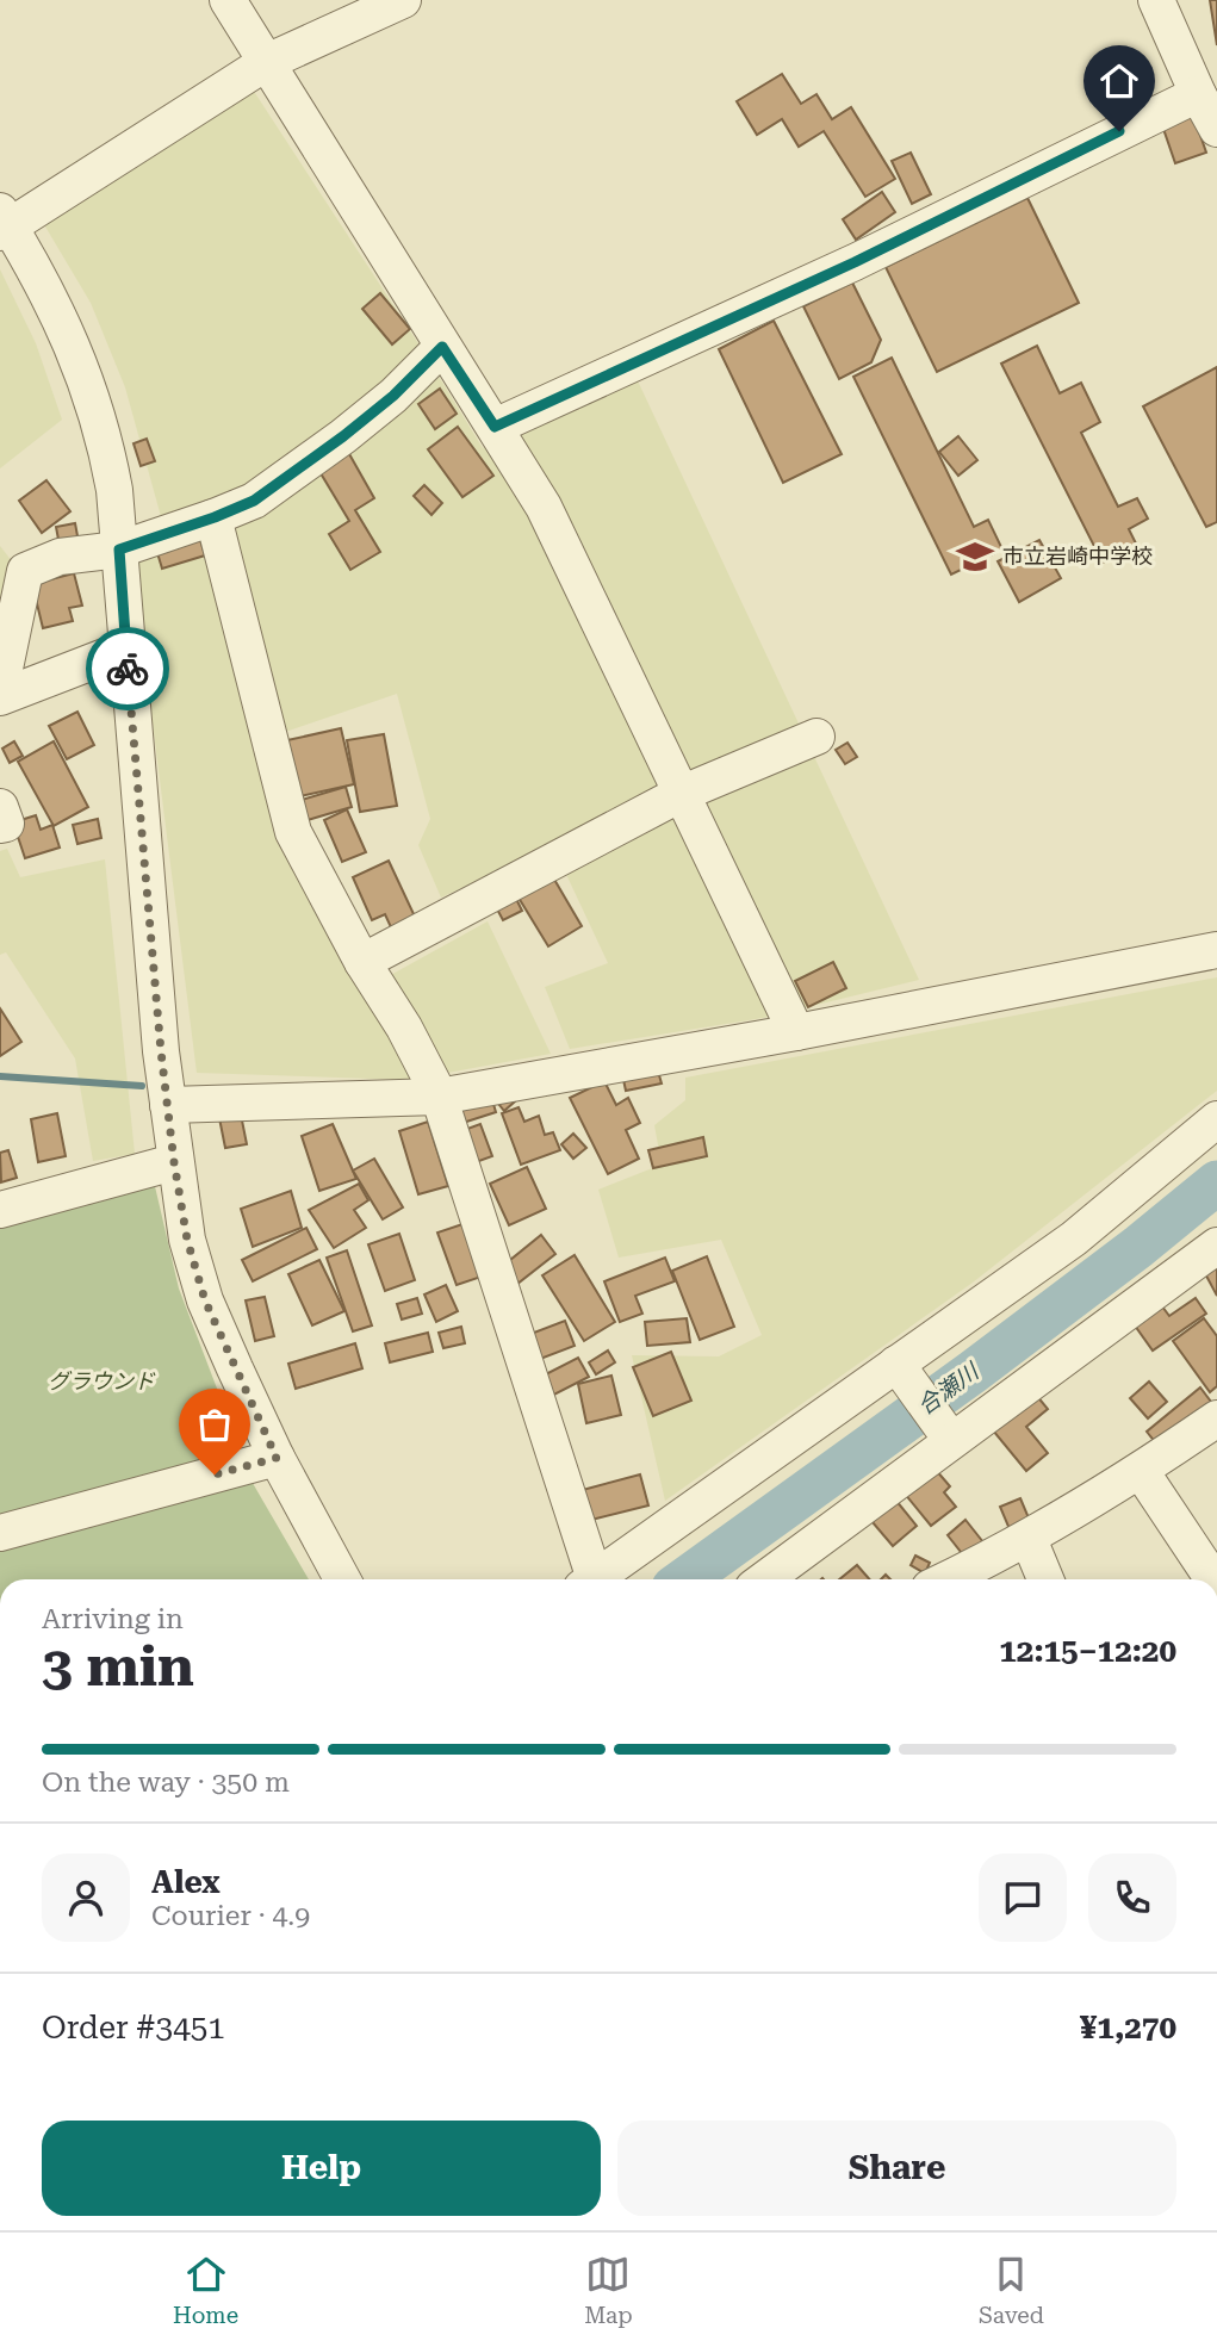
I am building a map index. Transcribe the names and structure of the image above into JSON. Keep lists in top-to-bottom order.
{
  "water": ["合瀬川"],
  "parks": ["グラウンド"],
  "places": {
    "school or university": ["市立岩崎中学校"]
  },
  "page": {
    "heading": ["3 min", "Arriving in", "12:15–12:20"],
    "panel": [
      "Alex",
      "Courier · 4.9",
      "Order #3451",
      "¥1,270"
    ],
    "bar": "On the way · 350 m",
    "buttons": ["Help", "Share"],
    "tabs": ["Home", "Map", "Saved"]
  }
}
